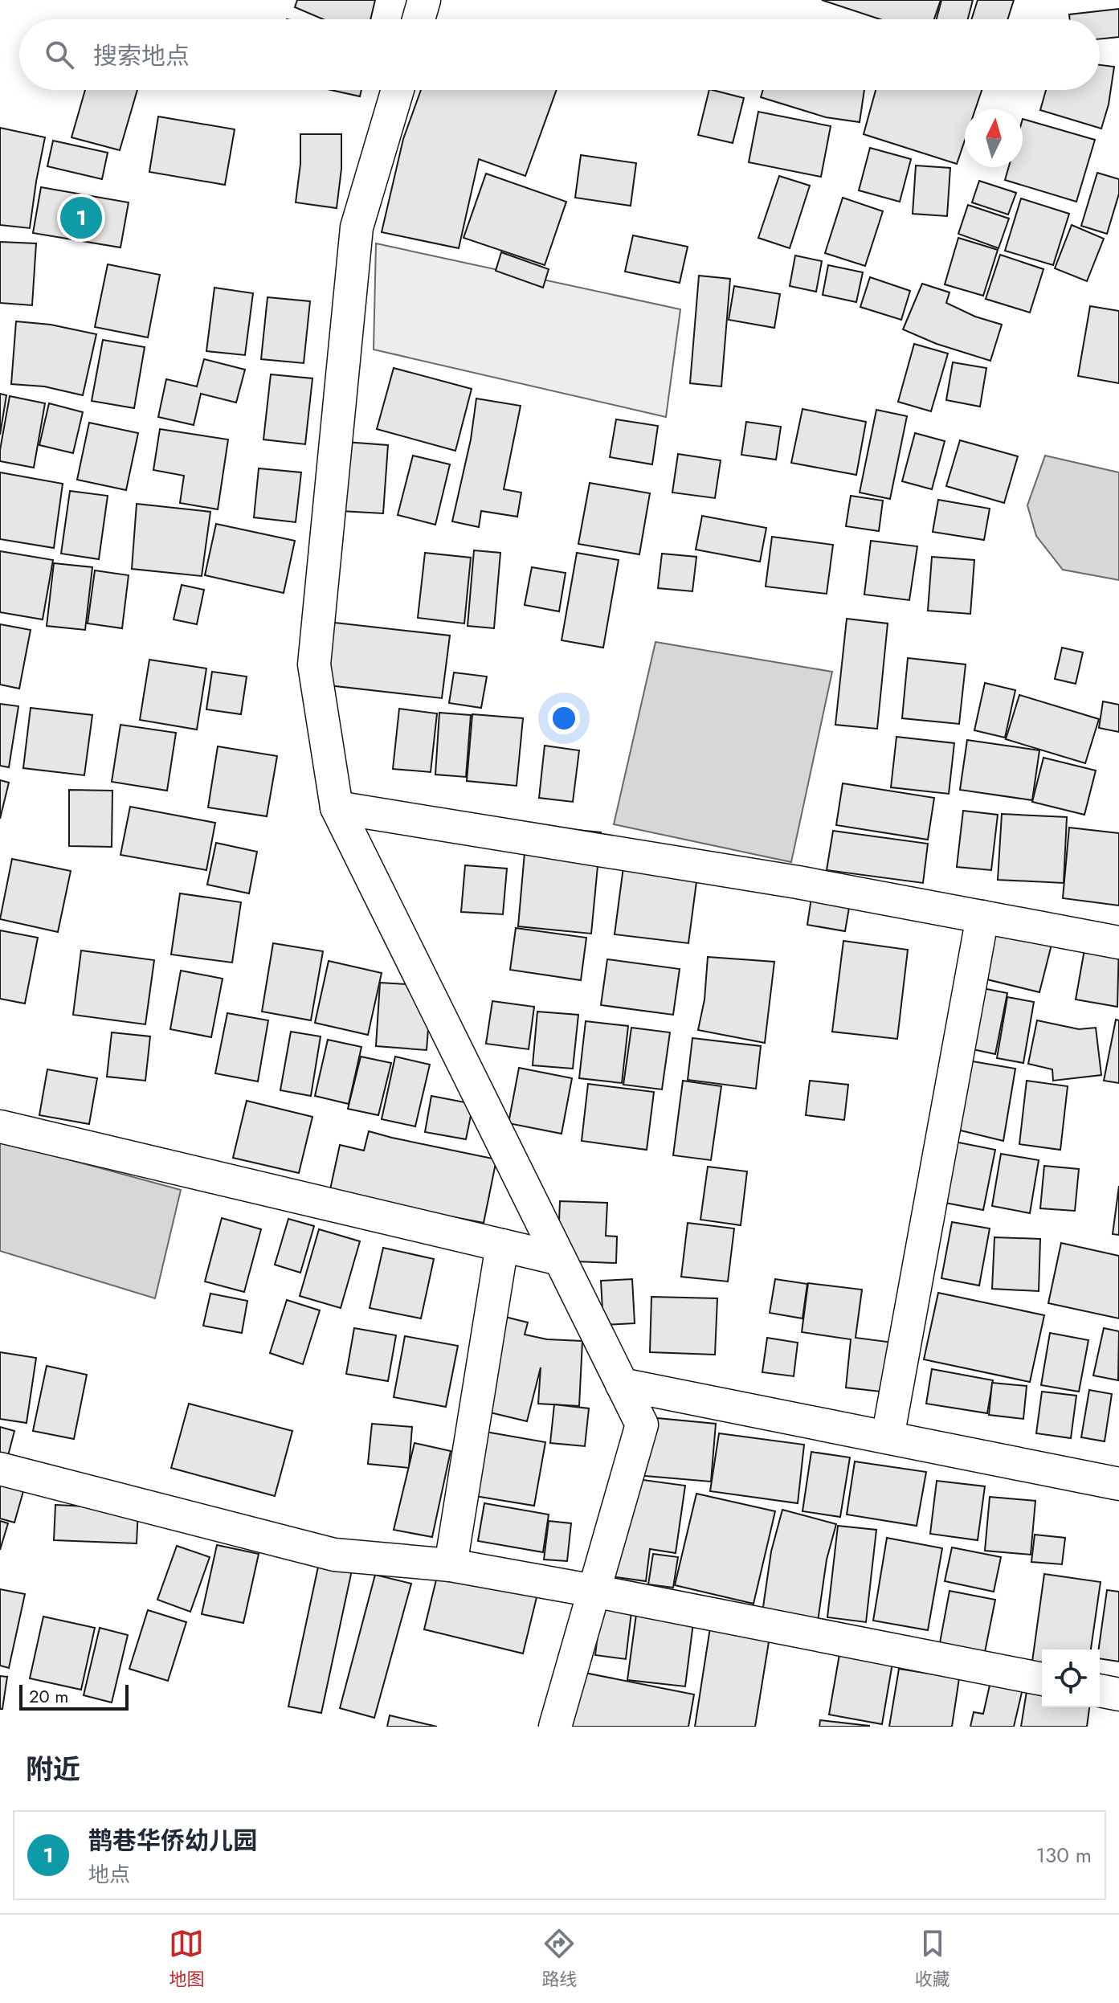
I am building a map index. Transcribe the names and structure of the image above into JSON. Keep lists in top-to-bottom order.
{
  "scale_bar": "20 m",
  "north": "top",
  "page": {
    "search": "搜索地点",
    "pins": "1",
    "scale": "20 m",
    "heading": "附近",
    "list": [
      {
        "mark": "1",
        "name": "鹊巷华侨幼儿园",
        "note": "地点",
        "value": "130 m"
      }
    ],
    "nav": ["地图", "路线", "收藏"]
  }
}
